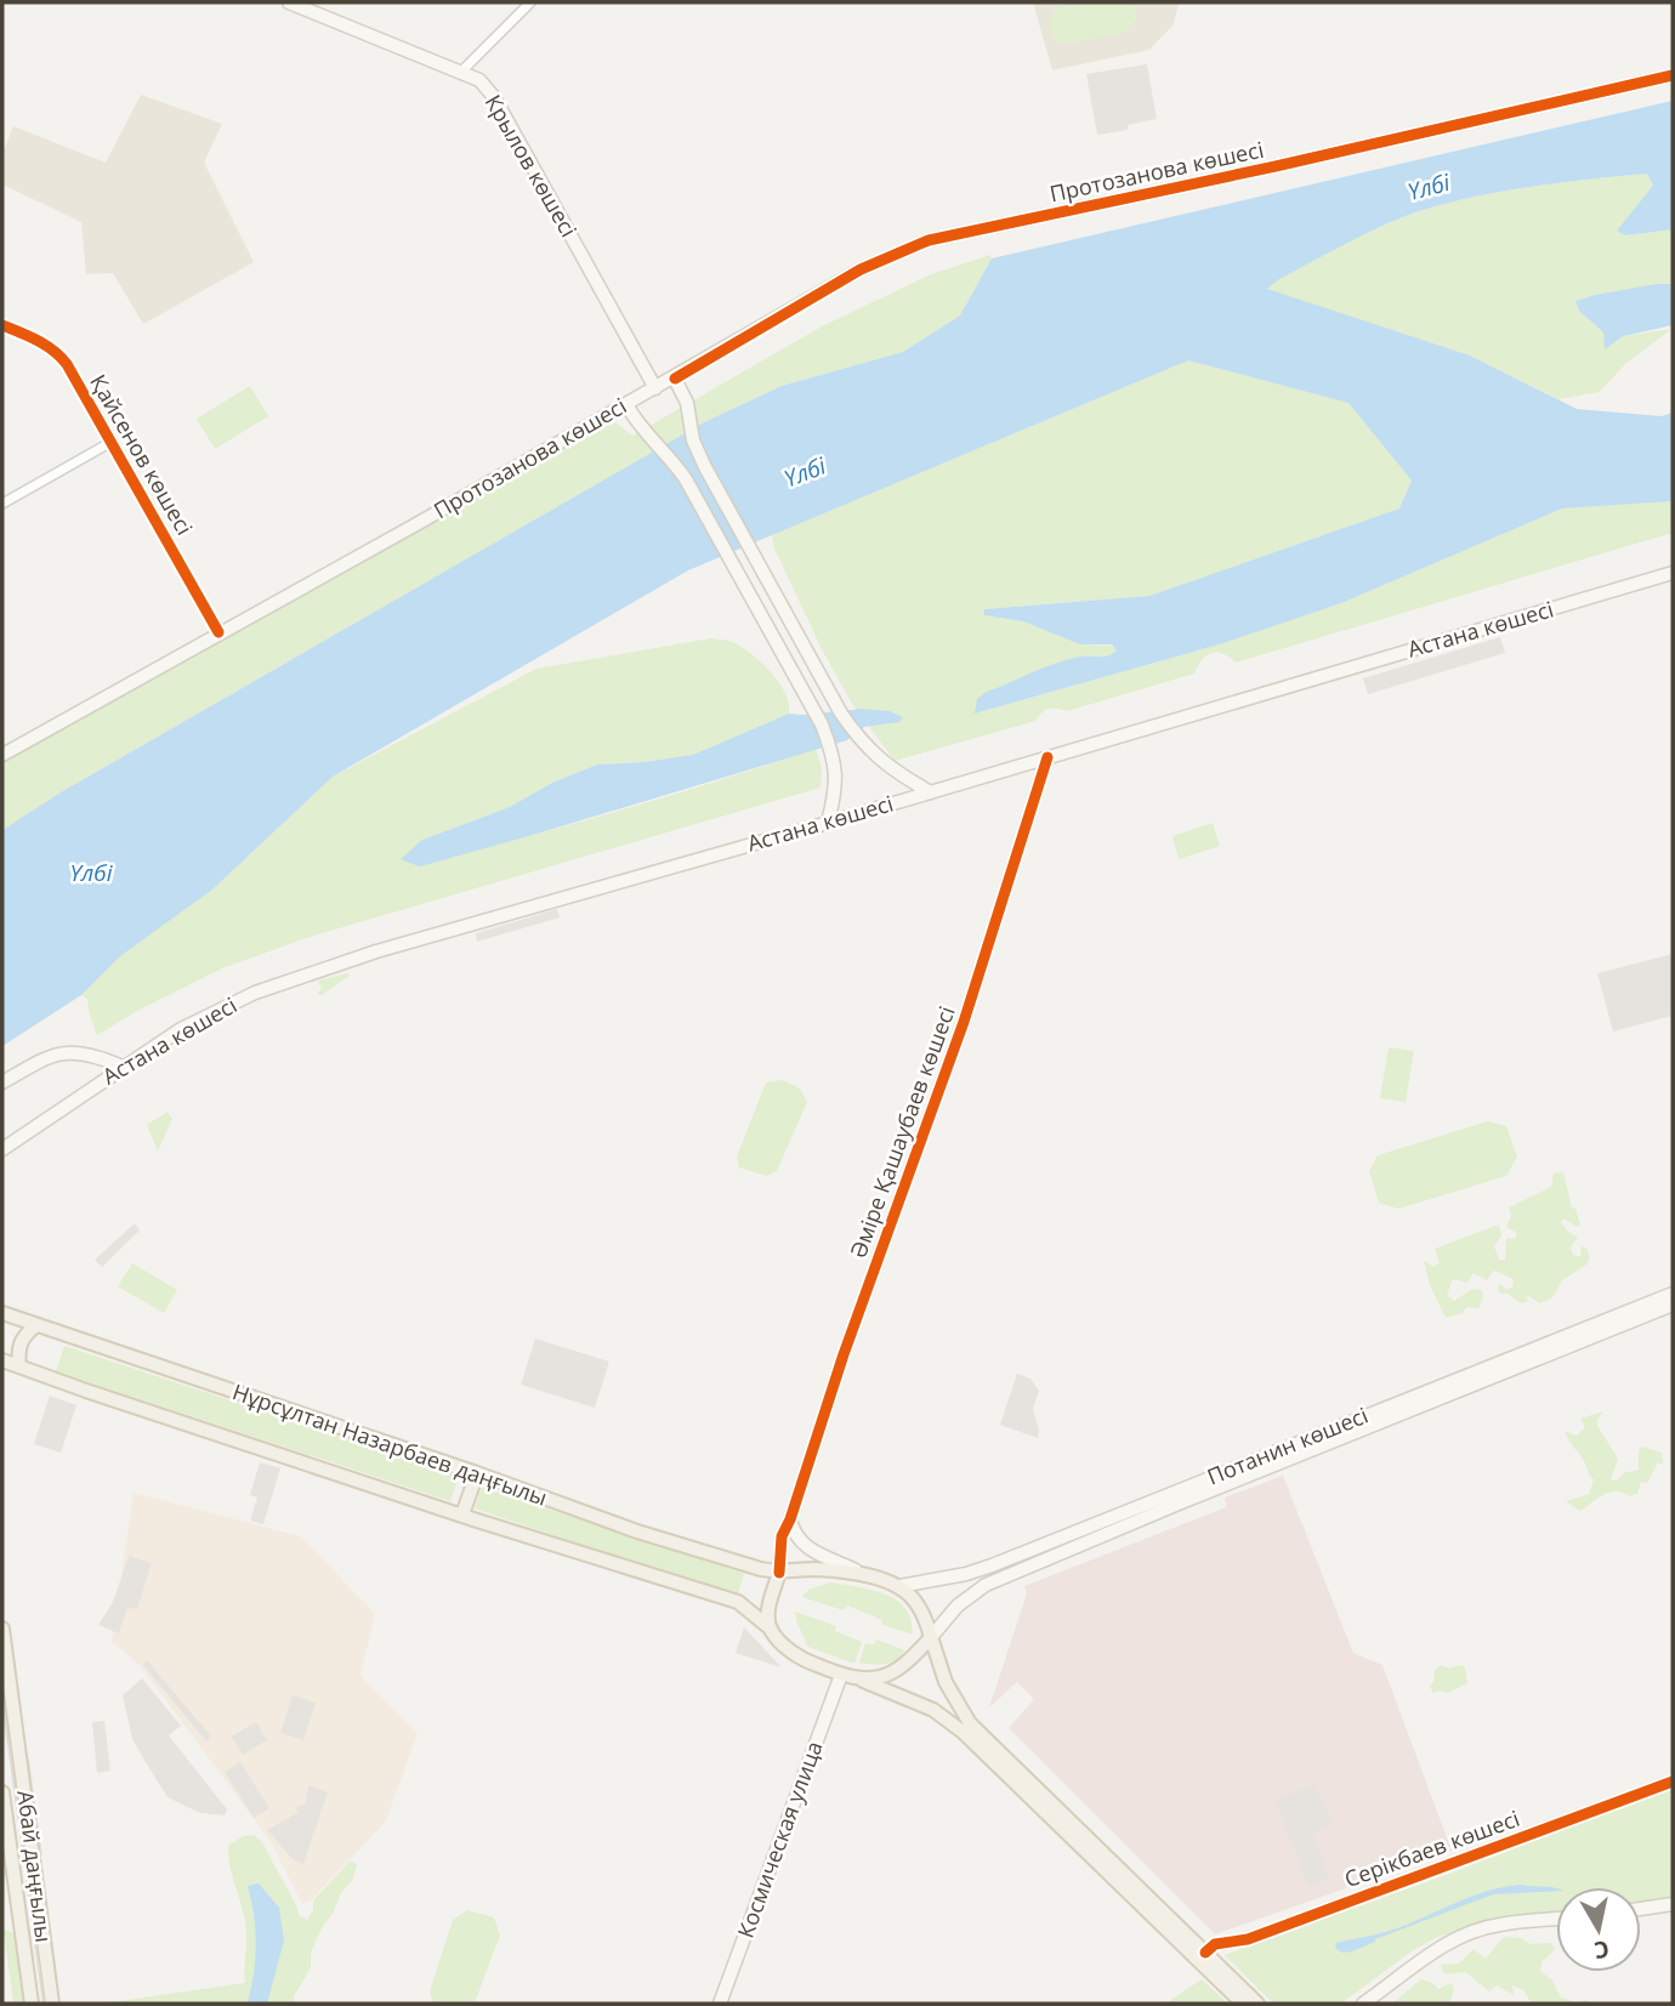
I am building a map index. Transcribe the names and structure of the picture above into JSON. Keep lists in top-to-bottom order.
{
  "streets": {
    "main road": [
      "Крылов көшесі",
      "Протозанова көшесі",
      "Астана көшесі",
      "Әміре Қашаубаев көшесі",
      "Нұрсұлтан Назарбаев даңғылы",
      "Потанин көшесі",
      "Космическая улица",
      "Серікбаев көшесі",
      "Абай даңғылы"
    ],
    "street": ["Қайсенов көшесі"]
  },
  "crossings": [
    ["Крылов көшесі", "Протозанова көшесі"],
    ["Протозанова көшесі", "Қайсенов көшесі"],
    ["Астана көшесі", "Әміре Қашаубаев көшесі"],
    ["Әміре Қашаубаев көшесі", "Нұрсұлтан Назарбаев даңғылы"],
    ["Әміре Қашаубаев көшесі", "Потанин көшесі"],
    ["Әміре Қашаубаев көшесі", "Космическая улица"],
    ["Нұрсұлтан Назарбаев даңғылы", "Потанин көшесі"],
    ["Нұрсұлтан Назарбаев даңғылы", "Космическая улица"],
    ["Нұрсұлтан Назарбаев даңғылы", "Серікбаев көшесі"],
    ["Потанин көшесі", "Космическая улица"]
  ],
  "water": ["Үлбі"],
  "north": "bottom"
}
